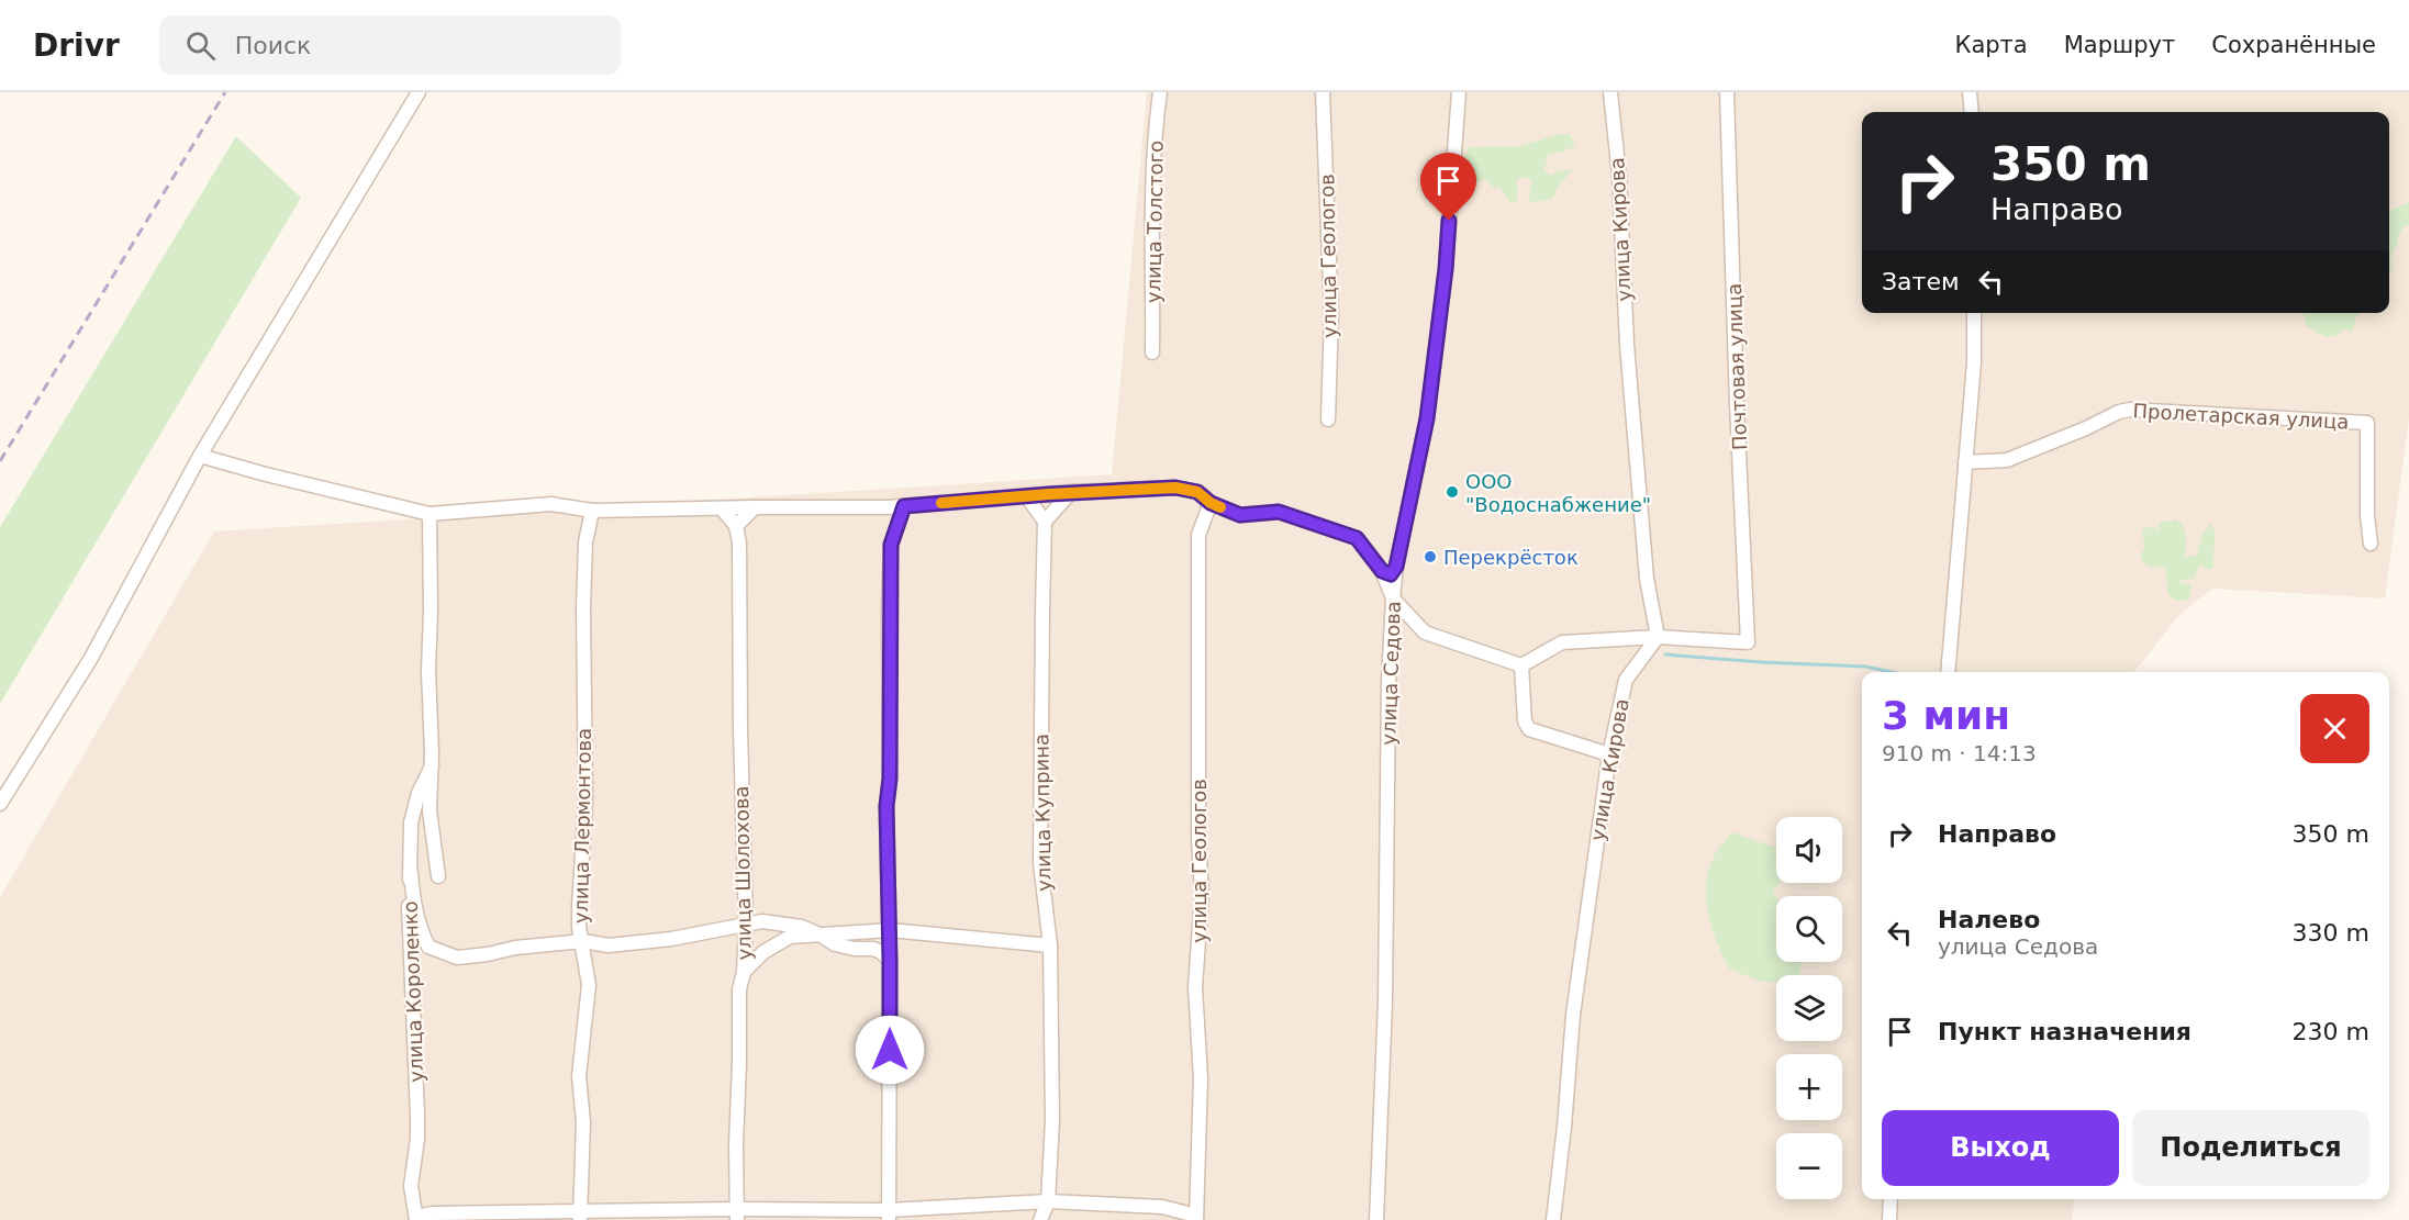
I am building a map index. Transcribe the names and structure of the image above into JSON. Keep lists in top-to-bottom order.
{
  "streets": {
    "street": [
      "улица Толстого",
      "улица Кирова",
      "улица Геологов",
      "Почтовая улица",
      "Пролетарская улица",
      "улица Седова",
      "улица Куприна",
      "улица Лермонтова",
      "улица Шолохова",
      "улица Короленко"
    ]
  },
  "crossings": [
    ["улица Кирова", "Почтовая улица"]
  ],
  "places": ["ООО \"Водоснабжение\"", "Перекрёсток"],
  "page": {
    "header": "Drivr",
    "search": "Поиск",
    "nav": ["Карта", "Маршрут", "Сохранённые"],
    "turn": ["350 m", "Направо"],
    "then": "Затем",
    "heading": ["3 мин", "910 m · 14:13"],
    "list": [
      {
        "name": "Направо",
        "value": "350 m"
      },
      {
        "name": "Налево",
        "note": "улица Седова",
        "value": "330 m"
      },
      {
        "name": "Пункт назначения",
        "value": "230 m"
      }
    ],
    "map_buttons": ["+", "−"],
    "buttons": ["Выход", "Поделиться"]
  }
}
